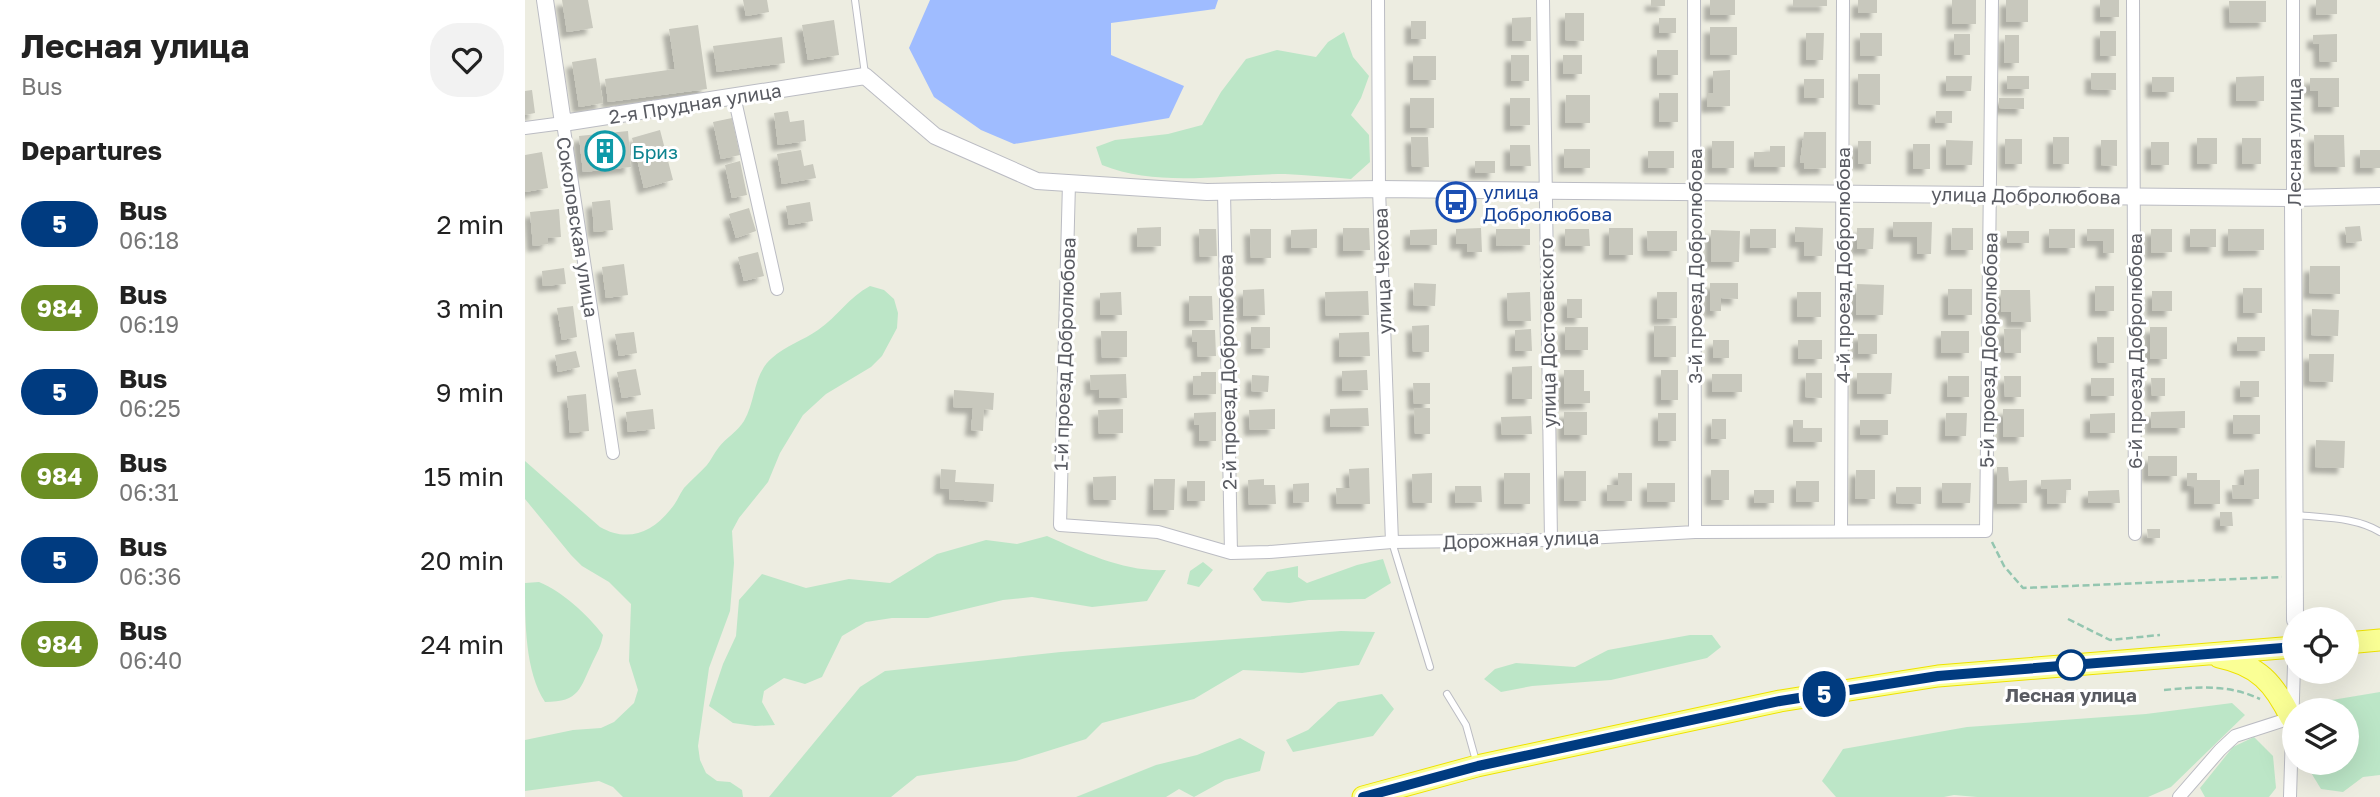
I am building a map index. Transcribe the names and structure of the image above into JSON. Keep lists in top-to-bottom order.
{
  "streets": {
    "street": [
      "2-я Прудная улица",
      "Лесная улица",
      "улица Добролюбова",
      "Соколовская улица",
      "4-й проезд Добролюбова",
      "3-й проезд Добролюбова",
      "улица Чехова",
      "улица Достоевского",
      "5-й проезд Добролюбова",
      "6-й проезд Добролюбова",
      "1-й проезд Добролюбова",
      "2-й проезд Добролюбова",
      "Дорожная улица"
    ]
  },
  "crossings": [
    ["2-я Прудная улица", "улица Добролюбова"],
    ["2-я Прудная улица", "Соколовская улица"],
    ["Лесная улица", "улица Добролюбова"],
    ["улица Добролюбова", "4-й проезд Добролюбова"],
    ["улица Добролюбова", "3-й проезд Добролюбова"],
    ["улица Добролюбова", "улица Чехова"],
    ["улица Добролюбова", "улица Достоевского"],
    ["улица Добролюбова", "5-й проезд Добролюбова"],
    ["улица Добролюбова", "6-й проезд Добролюбова"],
    ["улица Добролюбова", "1-й проезд Добролюбова"],
    ["улица Добролюбова", "2-й проезд Добролюбова"],
    ["4-й проезд Добролюбова", "Дорожная улица"],
    ["3-й проезд Добролюбова", "Дорожная улица"],
    ["улица Чехова", "Дорожная улица"],
    ["улица Достоевского", "Дорожная улица"],
    ["5-й проезд Добролюбова", "Дорожная улица"],
    ["1-й проезд Добролюбова", "Дорожная улица"],
    ["2-й проезд Добролюбова", "Дорожная улица"]
  ],
  "places": {
    "building": ["Бриз"],
    "bus stop": ["улица Добролюбова"],
    "other": ["Лесная улица"]
  },
  "lines": ["bus line 5"],
  "page": {
    "heading": [
      ["Лесная улица", "Bus"],
      "Departures"
    ],
    "on_map": "5",
    "list": [
      {
        "mark": "5",
        "name": "Bus",
        "note": "06:18",
        "value": "2 min"
      },
      {
        "mark": "984",
        "name": "Bus",
        "note": "06:19",
        "value": "3 min"
      },
      {
        "mark": "5",
        "name": "Bus",
        "note": "06:25",
        "value": "9 min"
      },
      {
        "mark": "984",
        "name": "Bus",
        "note": "06:31",
        "value": "15 min"
      },
      {
        "mark": "5",
        "name": "Bus",
        "note": "06:36",
        "value": "20 min"
      },
      {
        "mark": "984",
        "name": "Bus",
        "note": "06:40",
        "value": "24 min"
      }
    ]
  }
}
